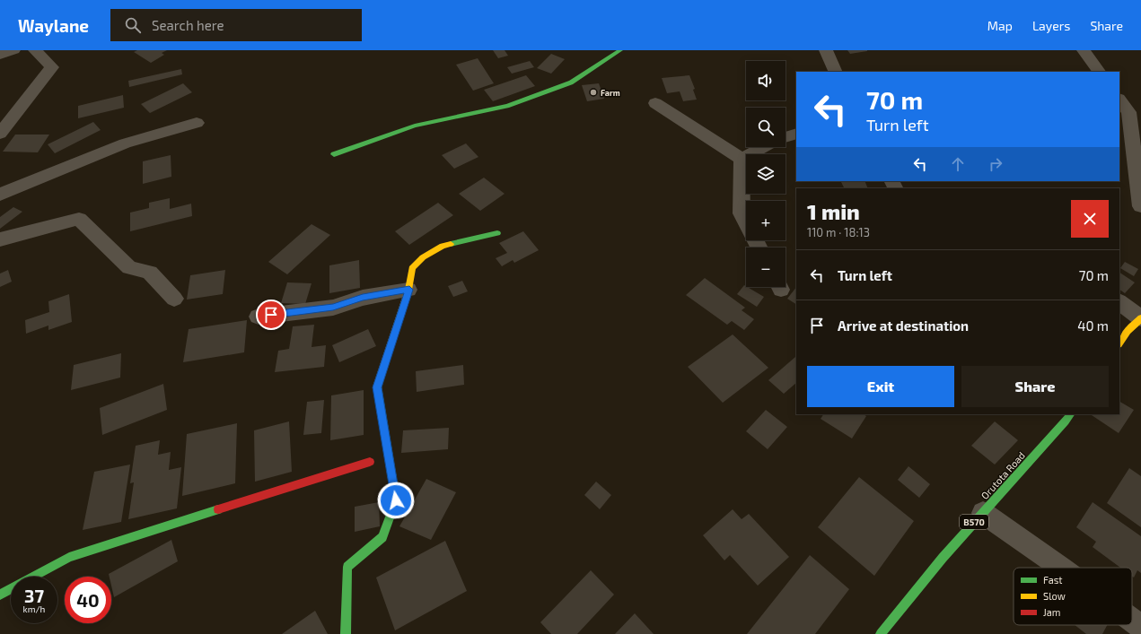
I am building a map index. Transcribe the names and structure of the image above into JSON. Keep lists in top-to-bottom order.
{
  "streets": {
    "street": ["Orutota Road", "B570"]
  },
  "places": ["Farm"],
  "legend": ["Fast", "Slow", "Jam"],
  "page": {
    "header": "Waylane",
    "search": "Search here",
    "nav": ["Map", "Layers", "Share"],
    "map_buttons": ["+", "−"],
    "turn": ["70 m", "Turn left"],
    "heading": ["1 min", "110 m · 18:13"],
    "list": [
      {
        "name": "Turn left",
        "value": "70 m"
      },
      {
        "name": "Arrive at destination",
        "value": "40 m"
      }
    ],
    "buttons": ["Exit", "Share"],
    "speed": "37 km/h",
    "limit": "40"
  }
}
